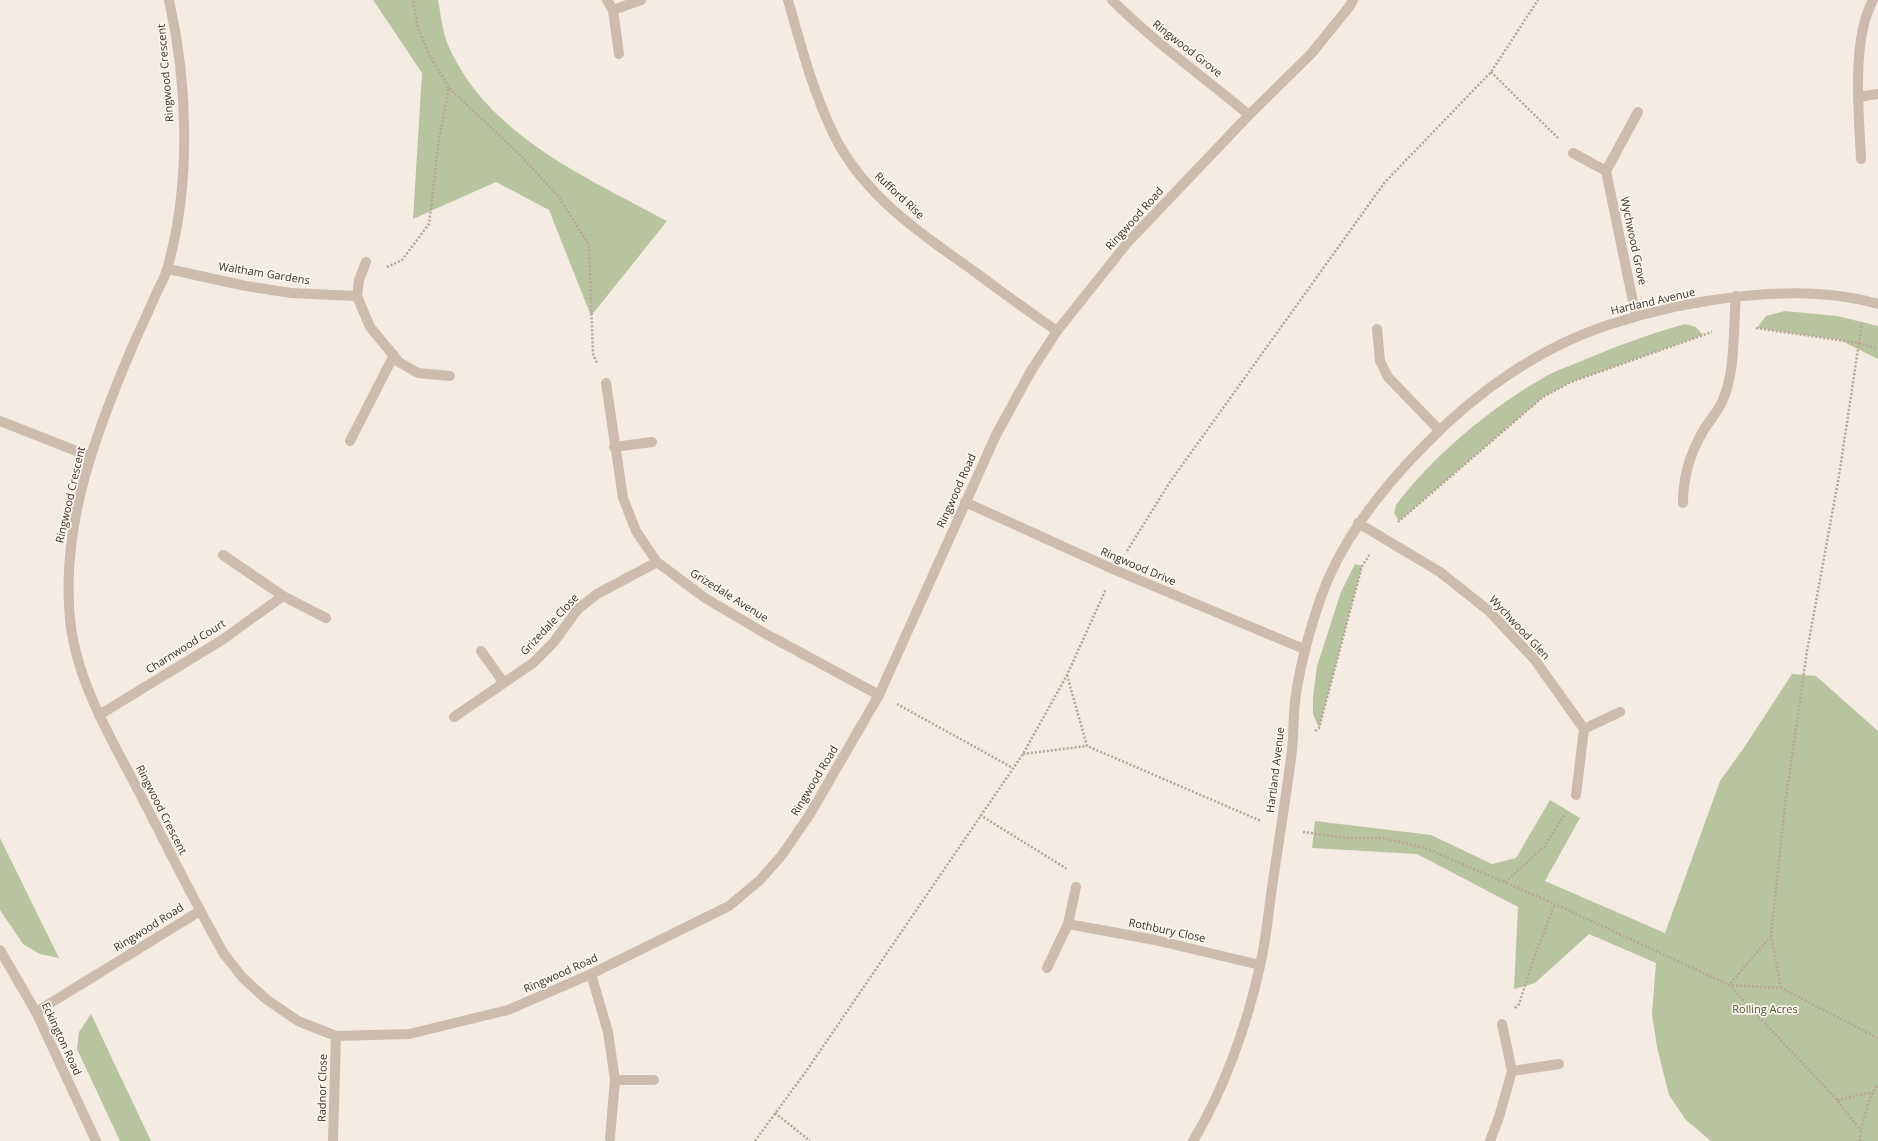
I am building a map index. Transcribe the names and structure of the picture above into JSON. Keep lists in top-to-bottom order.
{
  "streets": {
    "street": [
      "Ringwood Grove",
      "Ringwood Crescent",
      "Rufford Rise",
      "Ringwood Road",
      "Wychwood Grove",
      "Waltham Gardens",
      "Hartland Avenue",
      "Ringwood Drive",
      "Grizedale Avenue",
      "Grizedale Close",
      "Wychwood Glen",
      "Charnwood Court",
      "Rothbury Close",
      "Eckington Road",
      "Radnor Close"
    ]
  },
  "crossings": [
    ["Ringwood Grove", "Ringwood Road"],
    ["Ringwood Crescent", "Ringwood Road"],
    ["Ringwood Crescent", "Waltham Gardens"],
    ["Ringwood Crescent", "Charnwood Court"],
    ["Rufford Rise", "Ringwood Road"],
    ["Ringwood Road", "Ringwood Drive"],
    ["Ringwood Road", "Grizedale Avenue"],
    ["Ringwood Road", "Eckington Road"],
    ["Ringwood Road", "Radnor Close"],
    ["Wychwood Grove", "Hartland Avenue"],
    ["Hartland Avenue", "Ringwood Drive"],
    ["Hartland Avenue", "Wychwood Glen"],
    ["Hartland Avenue", "Rothbury Close"],
    ["Grizedale Avenue", "Grizedale Close"]
  ],
  "parks": ["Rolling Acres"]
}
